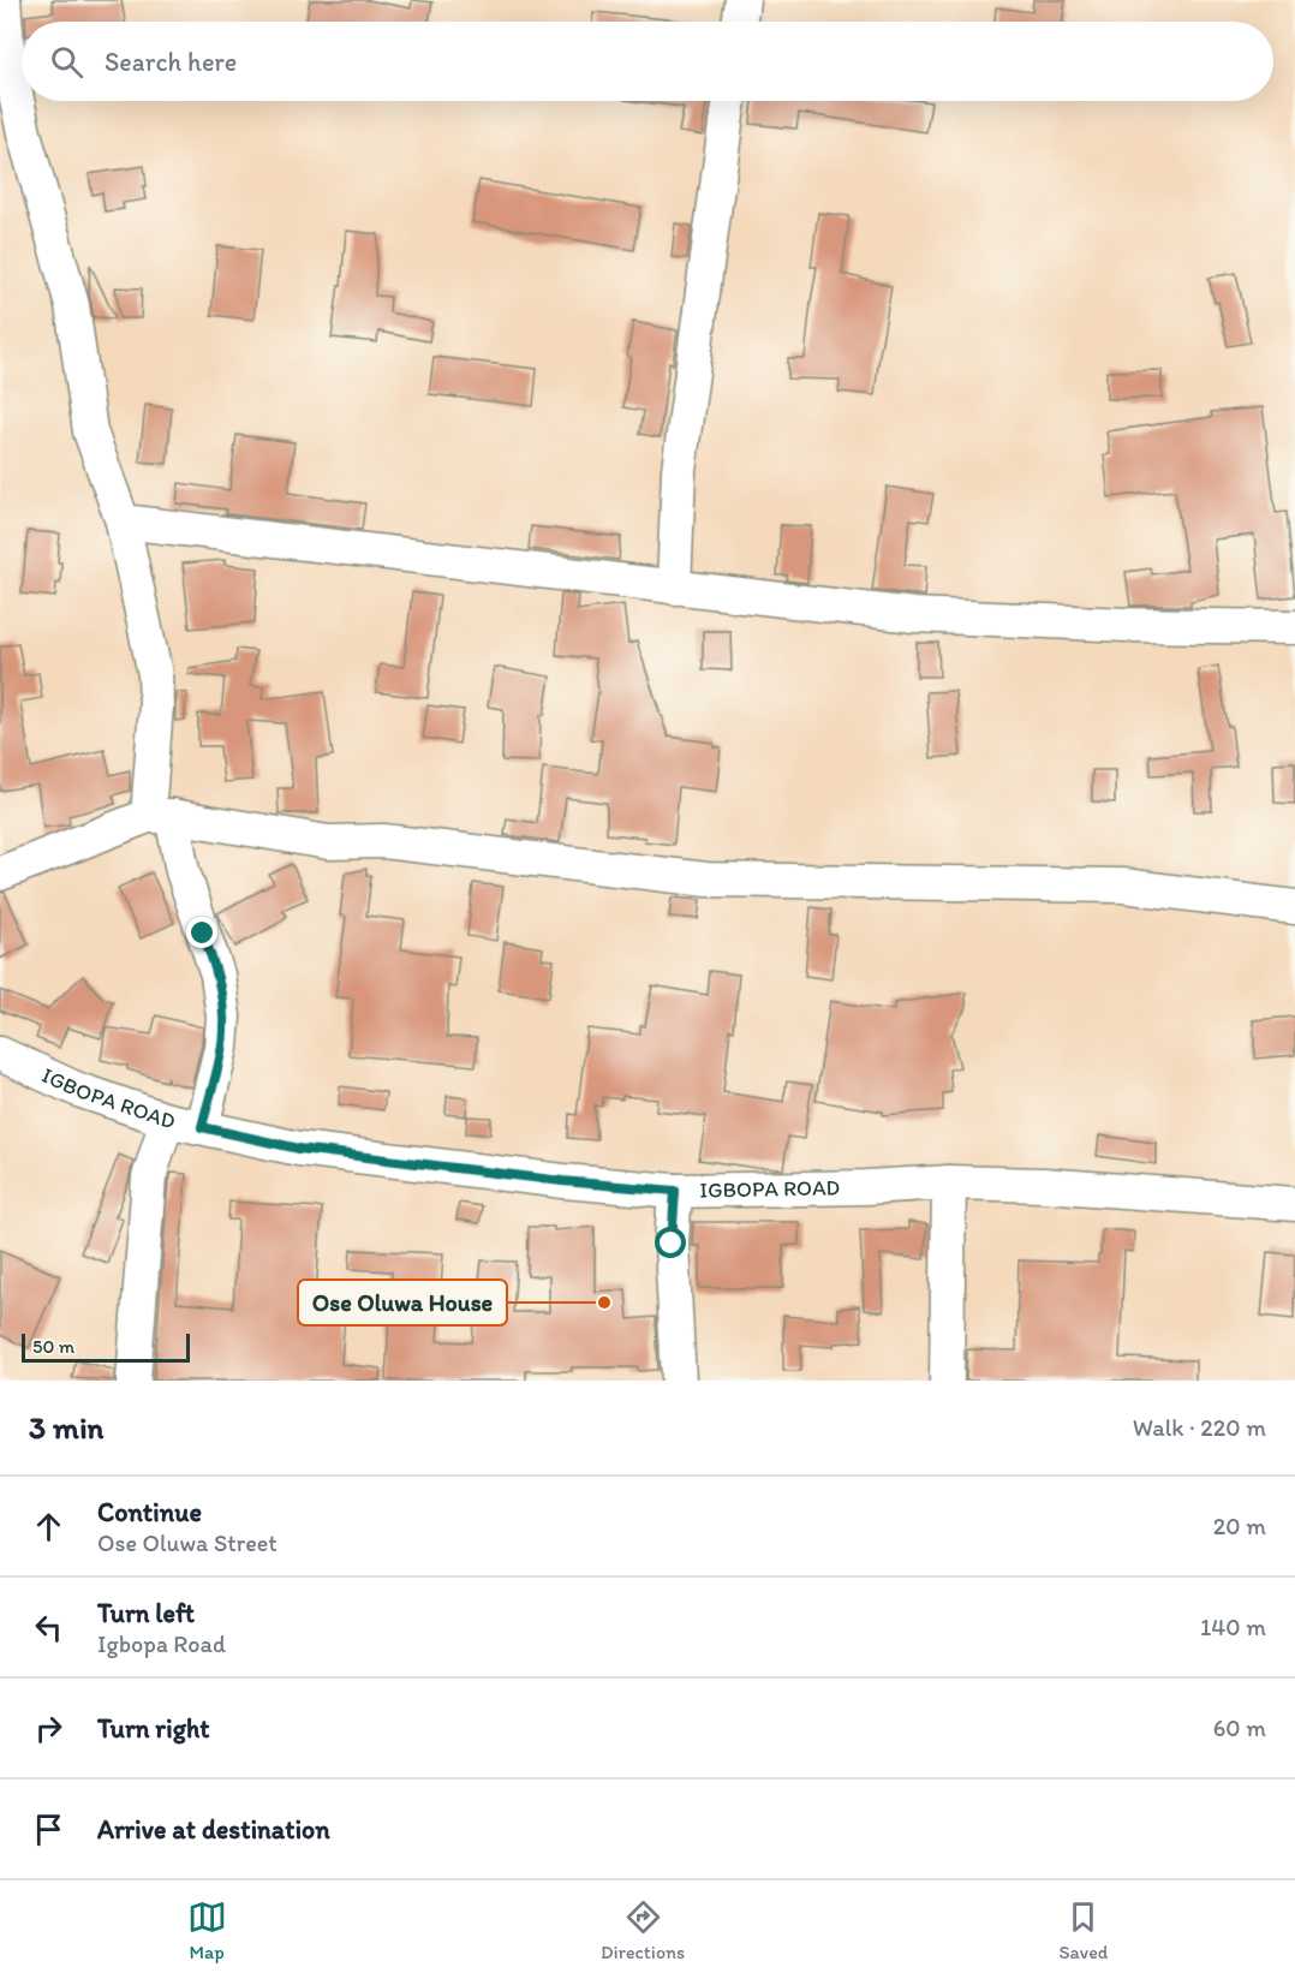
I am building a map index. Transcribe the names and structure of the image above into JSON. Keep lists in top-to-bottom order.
{
  "streets": {
    "street": ["IGBOPA ROAD"]
  },
  "places": ["Ose Oluwa House"],
  "scale_bar": "50 m",
  "page": {
    "search": "Search here",
    "scale": "50 m",
    "heading": ["3 min", "Walk · 220 m"],
    "list": [
      ["Continue", "Ose Oluwa Street", "20 m"],
      ["Turn left", "Igbopa Road", "140 m"],
      ["Turn right", "60 m"],
      "Arrive at destination"
    ],
    "nav": ["Map", "Directions", "Saved"]
  }
}
